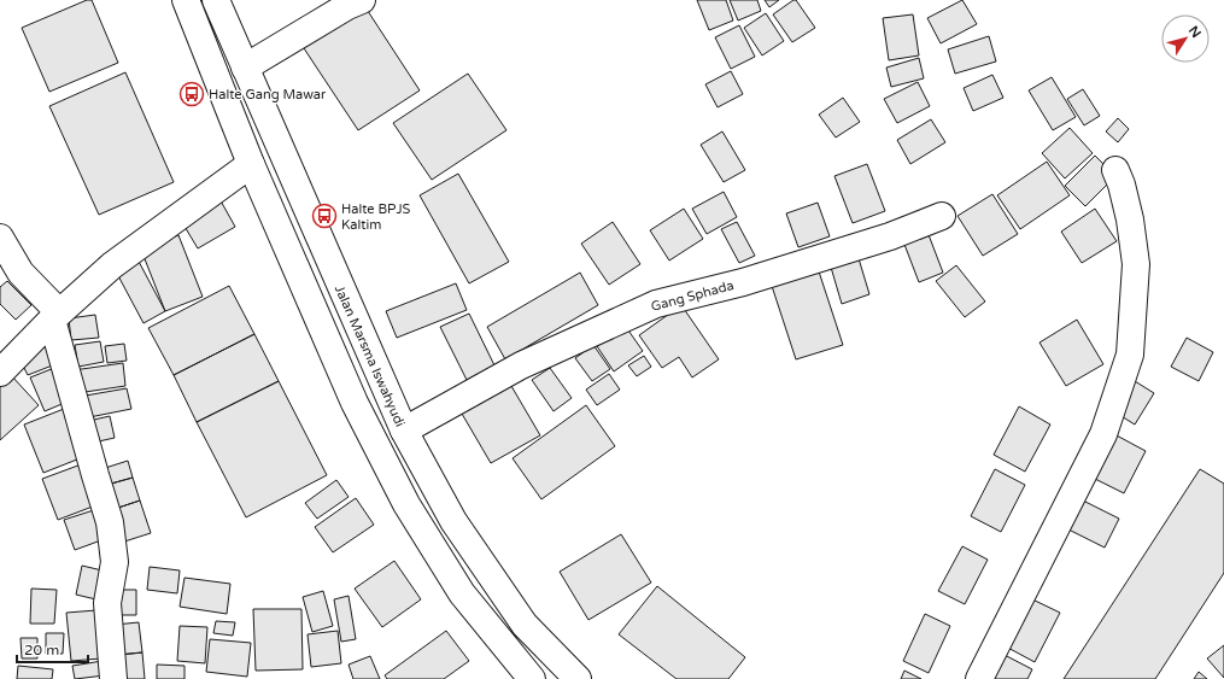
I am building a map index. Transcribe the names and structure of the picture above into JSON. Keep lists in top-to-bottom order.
{
  "streets": {
    "main road": ["Gang Sphada", "Jalan Marsma Iswahyudi"]
  },
  "crossings": [
    ["Gang Sphada", "Jalan Marsma Iswahyudi"]
  ],
  "places": {
    "bus stop": ["Halte Gang Mawar", "Halte BPJS Kaltim"]
  },
  "scale_bar": "20 m",
  "north": "top right"
}
